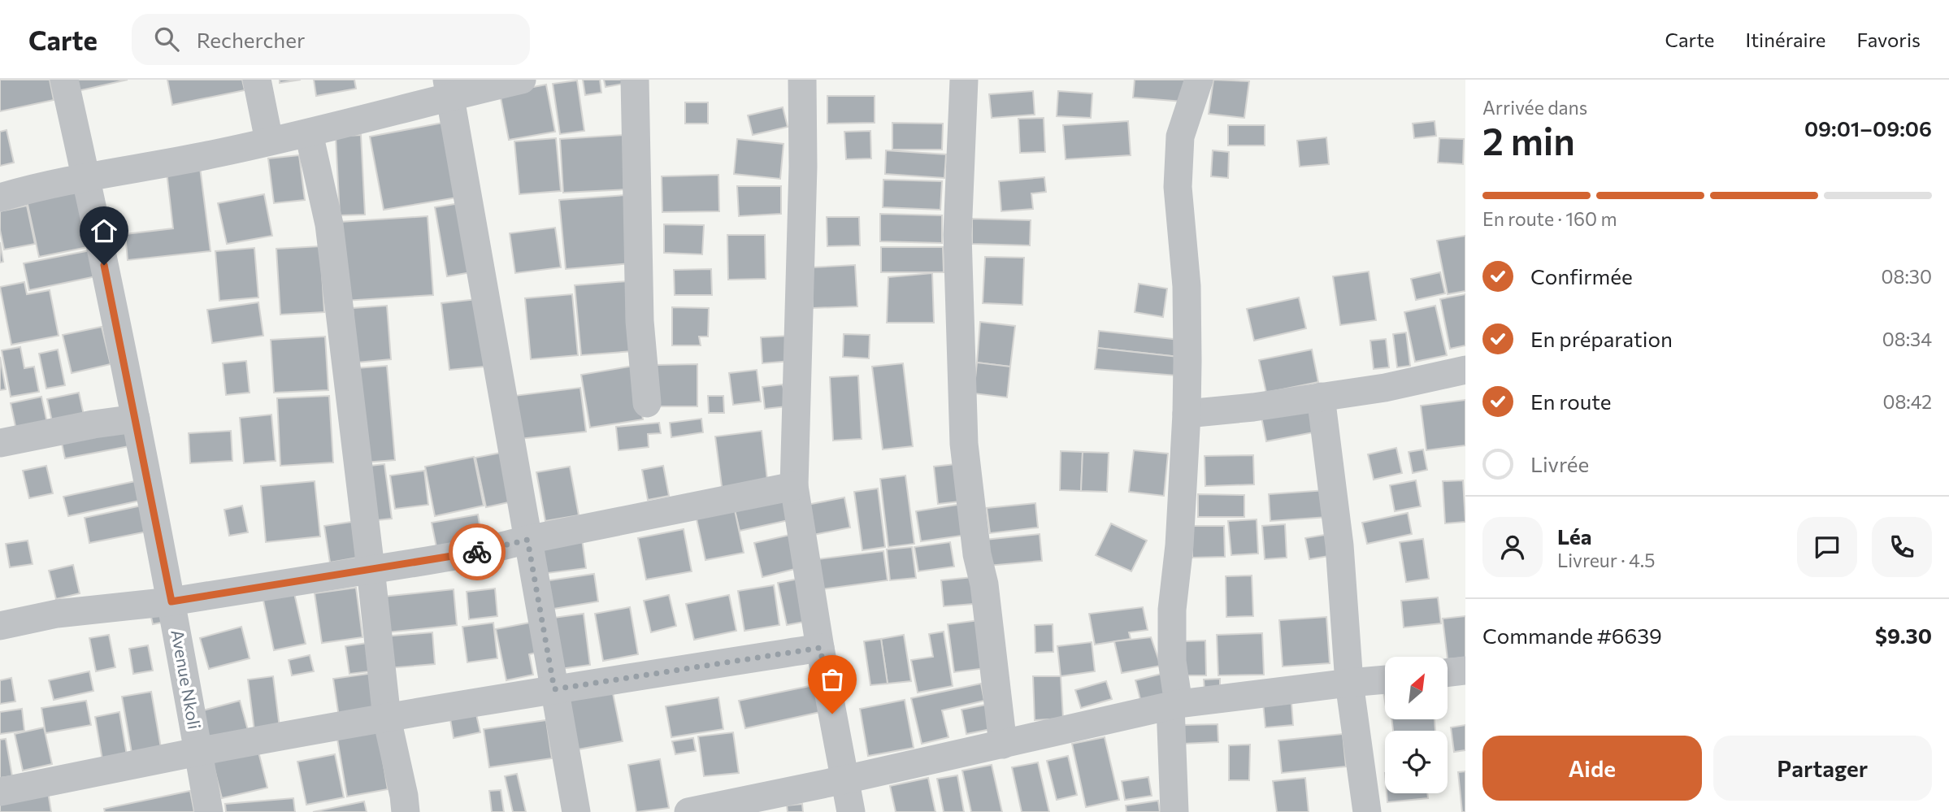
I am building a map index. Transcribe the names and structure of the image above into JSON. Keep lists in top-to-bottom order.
{
  "streets": {
    "street": ["Avenue Nkoli"]
  },
  "north": "top right",
  "page": {
    "header": "Carte",
    "search": "Rechercher",
    "nav": ["Carte", "Itinéraire", "Favoris"],
    "heading": ["2 min", "Arrivée dans", "09:01–09:06"],
    "panel": [
      "Léa",
      "Livreur · 4.5",
      "Commande #6639",
      "$9.30"
    ],
    "bar": "En route · 160 m",
    "list": [
      ["Confirmée", "08:30"],
      ["En préparation", "08:34"],
      ["En route", "08:42"],
      "Livrée"
    ],
    "buttons": ["Aide", "Partager"]
  }
}
